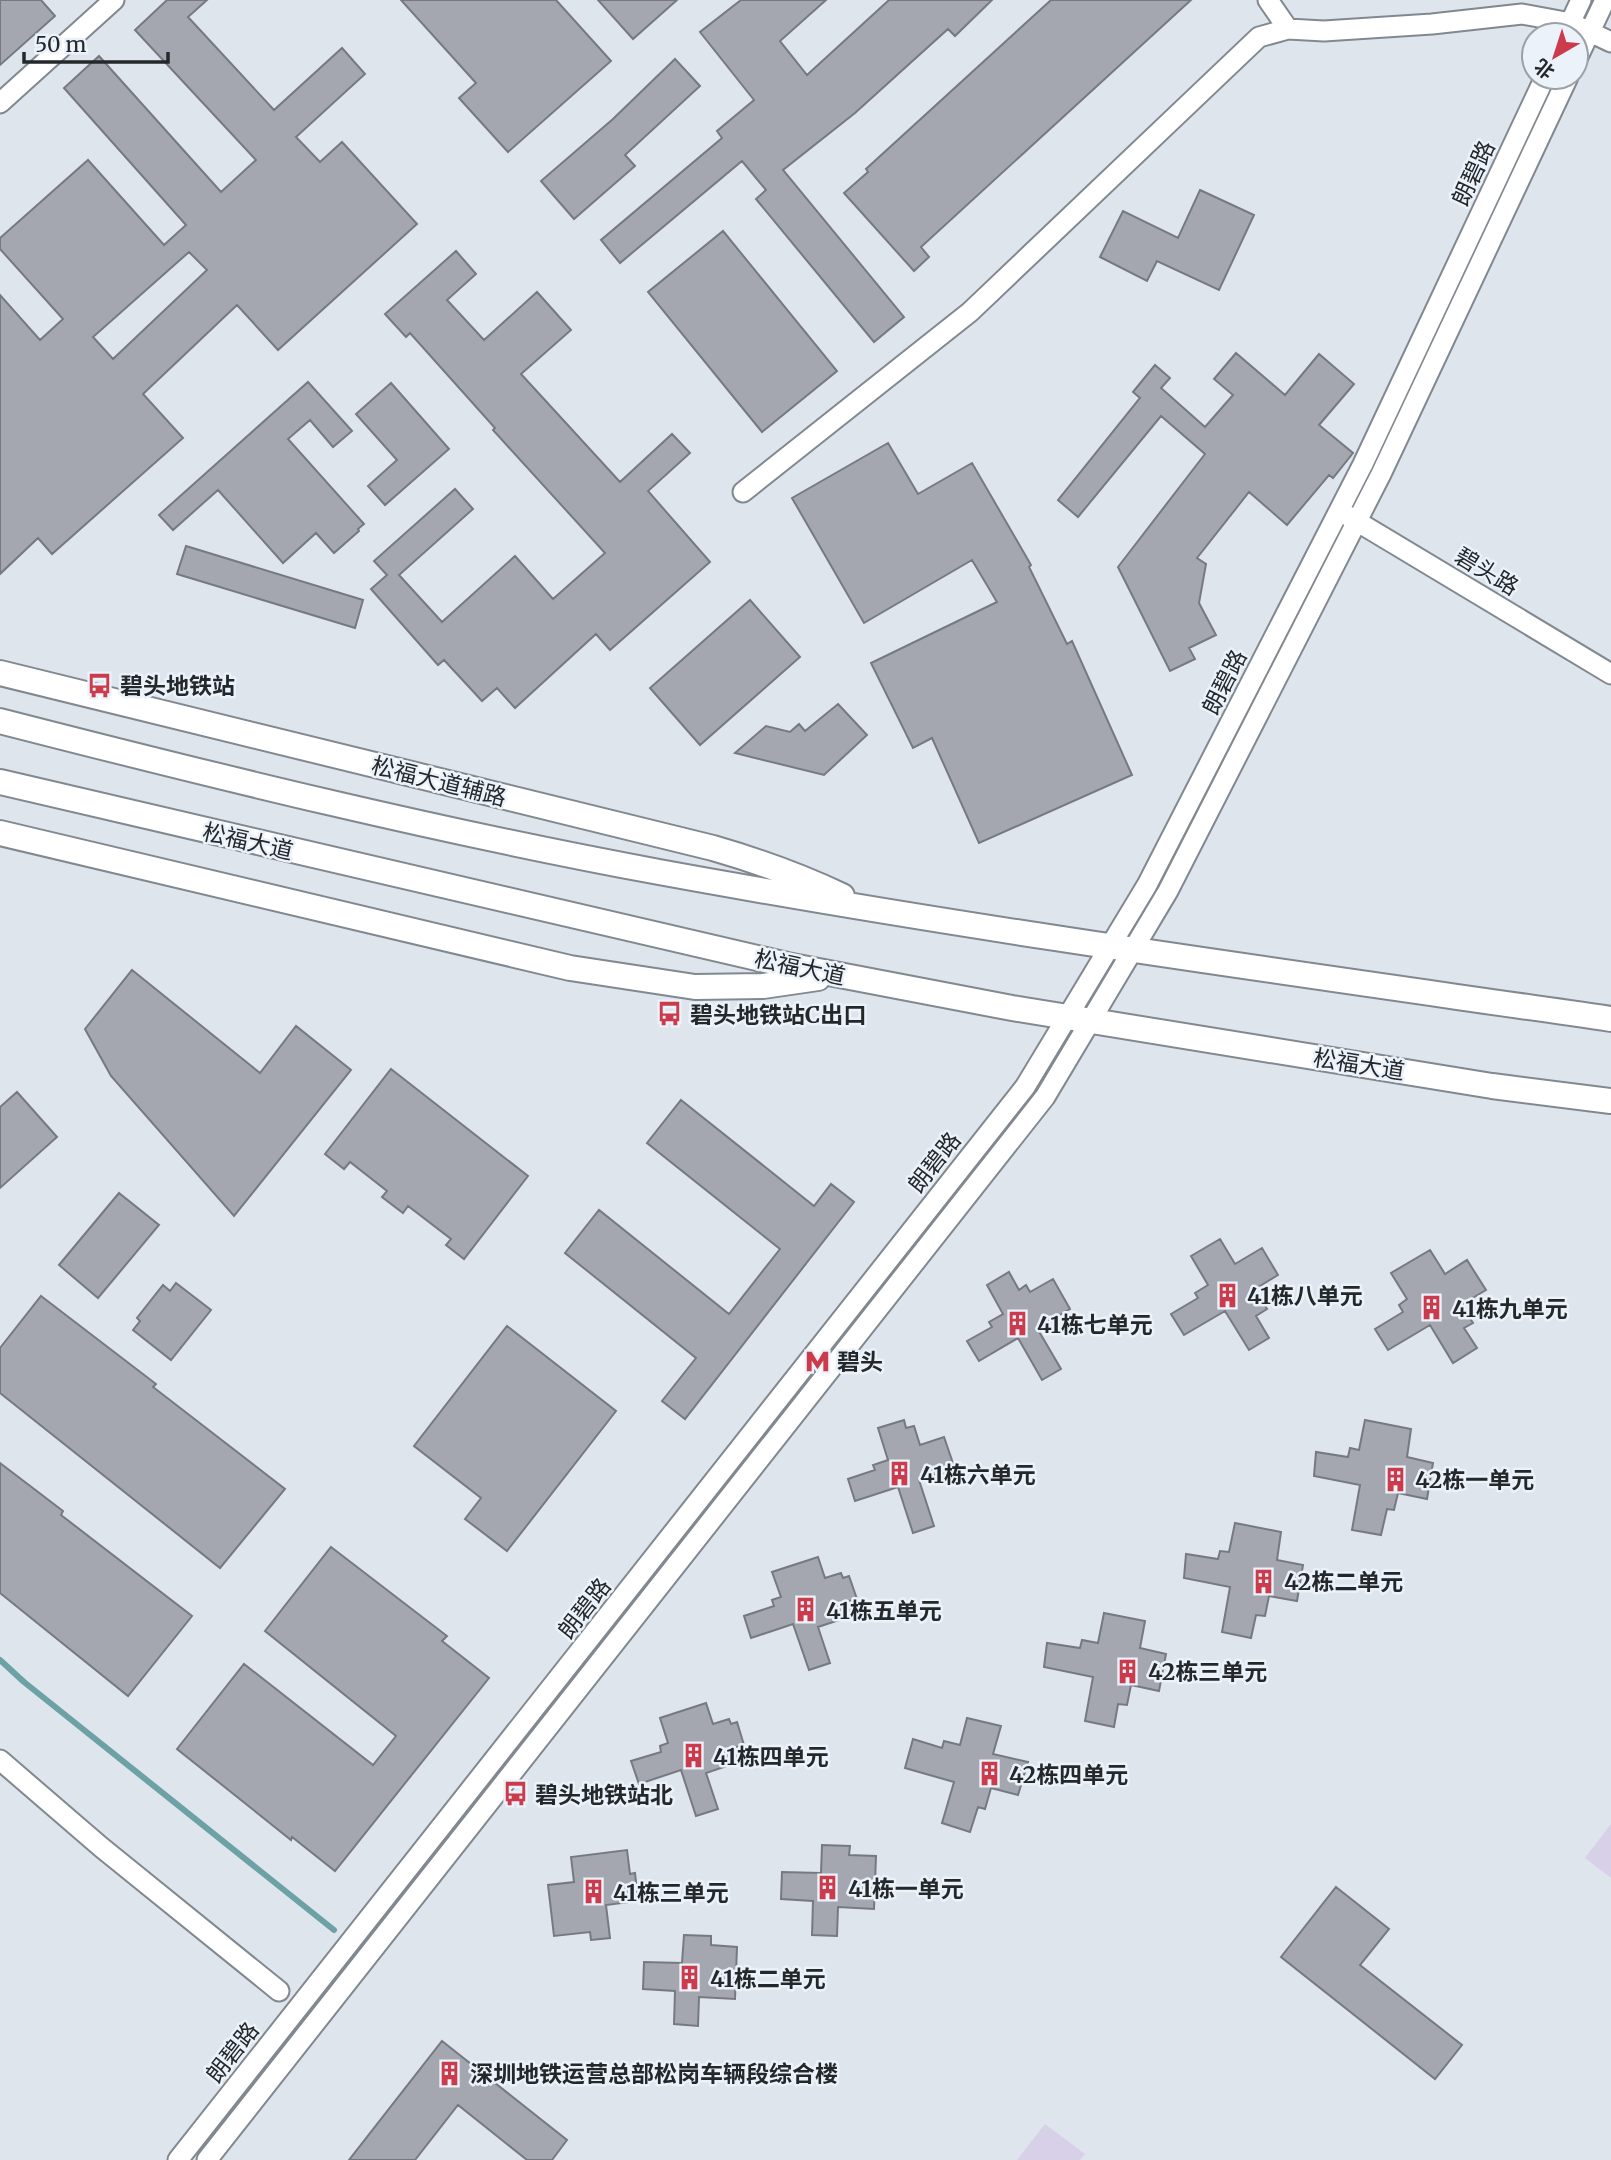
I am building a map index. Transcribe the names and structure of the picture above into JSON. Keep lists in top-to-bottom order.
{
  "streets": {
    "main road": ["松福大道辅路", "松福大道"],
    "street": ["朗碧路", "碧头路"]
  },
  "crossings": [
    ["朗碧路", "碧头路"],
    ["朗碧路", "松福大道"]
  ],
  "places": {
    "bus stop": ["碧头地铁站", "碧头地铁站C出口", "碧头地铁站北"],
    "building": [
      "41栋八单元",
      "41栋九单元",
      "41栋七单元",
      "41栋六单元",
      "42栋一单元",
      "42栋二单元",
      "41栋五单元",
      "42栋三单元",
      "41栋四单元",
      "42栋四单元",
      "41栋一单元",
      "41栋三单元",
      "41栋二单元",
      "深圳地铁运营总部松岗车辆段综合楼"
    ],
    "metro station": ["碧头"]
  },
  "scale_bar": "50 m",
  "north": "bottom left"
}
